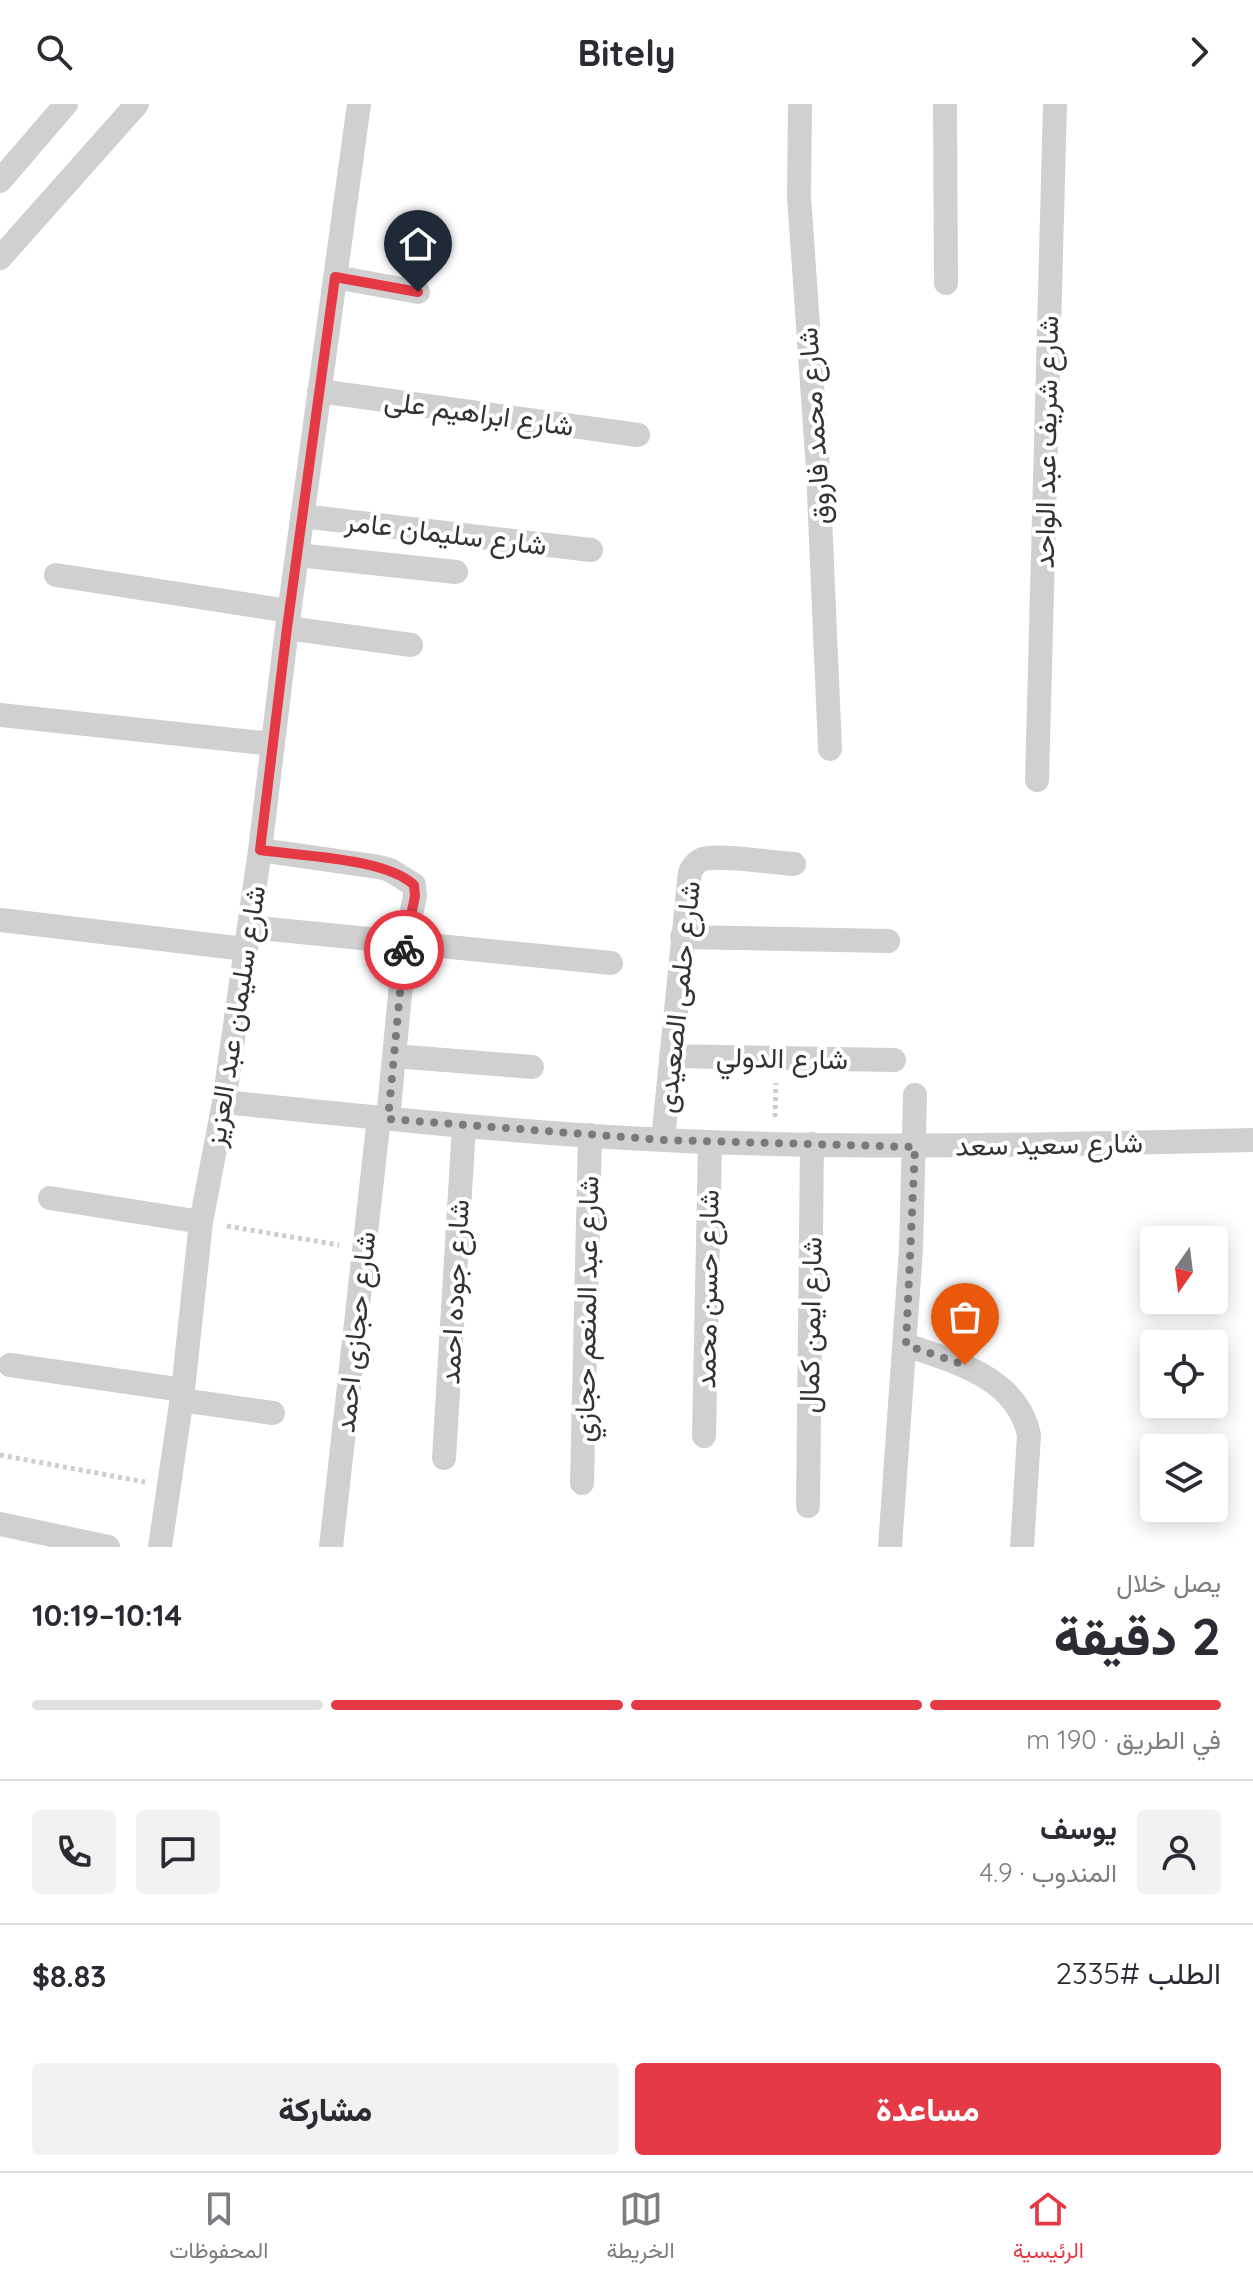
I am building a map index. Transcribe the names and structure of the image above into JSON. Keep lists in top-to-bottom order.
{
  "streets": {
    "street": [
      "شارع ابراهيم على",
      "شارع محمد فاروق",
      "شارع شريف عبد الواحد",
      "شارع سليمان عامر",
      "شارع حلمى الصعيدى",
      "شارع سليمان عبد العزيز",
      "شارع الدولي",
      "شارع سعيد سعد",
      "شارع حسن محمد",
      "شارع جوده احمد",
      "شارع عبد المنعم حجازي",
      "شارع ايمن كمال",
      "شارع حجازى احمد"
    ]
  },
  "crossings": [
    ["شارع ابراهيم على", "شارع سليمان عبد العزيز"],
    ["شارع سليمان عامر", "شارع سليمان عبد العزيز"],
    ["شارع حلمى الصعيدى", "شارع الدولي"],
    ["شارع حلمى الصعيدى", "شارع سعيد سعد"],
    ["شارع سليمان عبد العزيز", "شارع سعيد سعد"],
    ["شارع سليمان عبد العزيز", "شارع حجازى احمد"],
    ["شارع سعيد سعد", "شارع حسن محمد"],
    ["شارع سعيد سعد", "شارع جوده احمد"],
    ["شارع سعيد سعد", "شارع عبد المنعم حجازي"],
    ["شارع سعيد سعد", "شارع ايمن كمال"],
    ["شارع سعيد سعد", "شارع حجازى احمد"]
  ],
  "north": "bottom",
  "page": {
    "header": "Bitely",
    "heading": ["2 دقيقة", "يصل خلال", "10:14–10:19"],
    "panel": [
      "يوسف",
      "المندوب · 4.9",
      "الطلب #2335",
      "$8.83"
    ],
    "bar": "في الطريق · 190 m",
    "buttons": ["مساعدة", "مشاركة"],
    "tabs": ["الرئيسية", "الخريطة", "المحفوظات"]
  }
}
